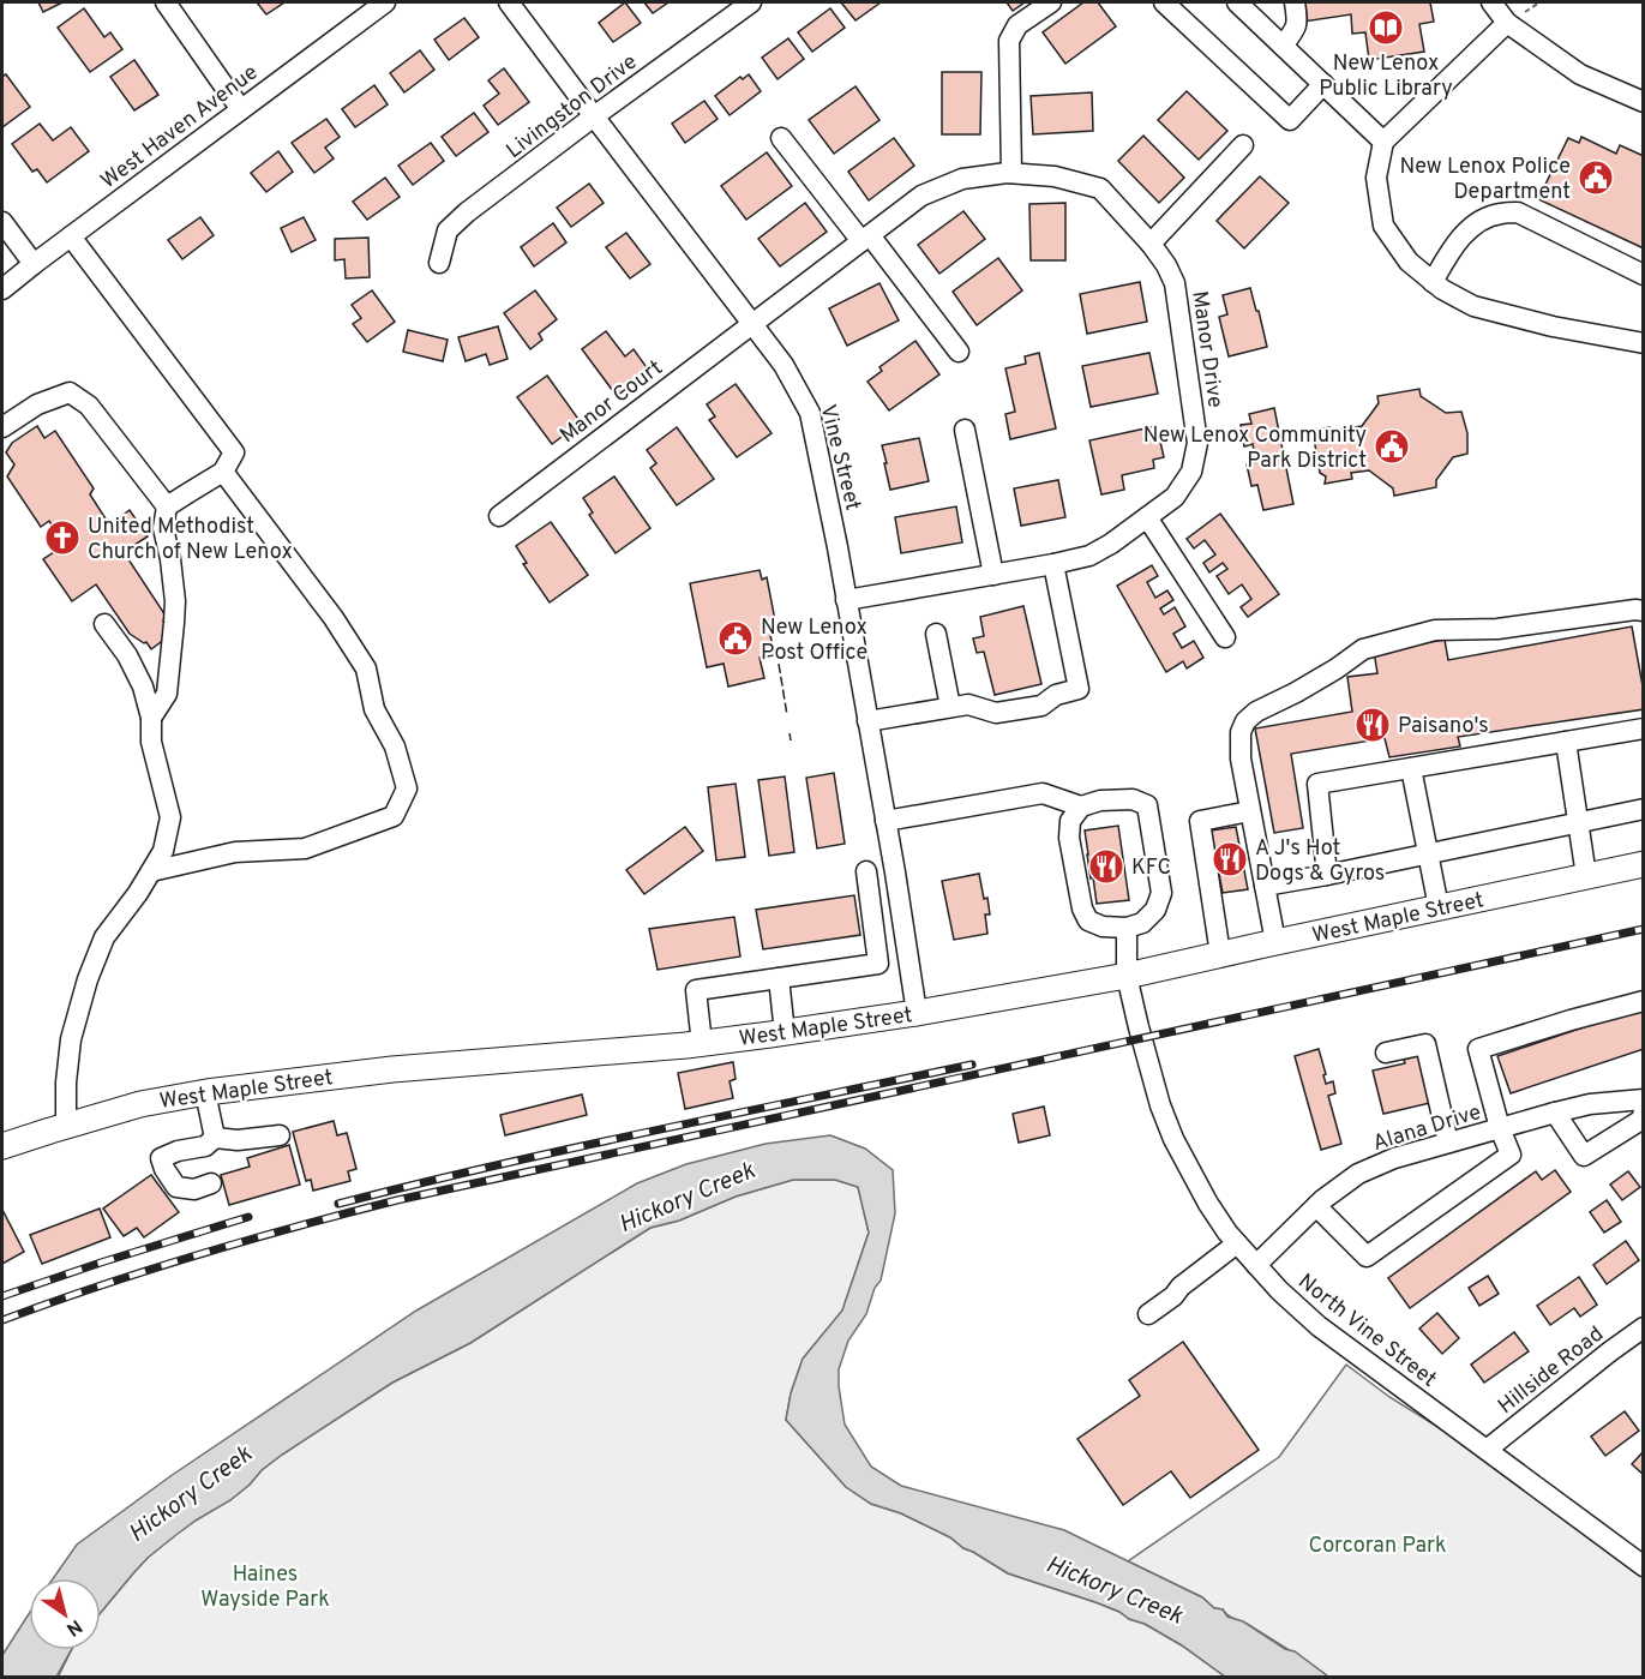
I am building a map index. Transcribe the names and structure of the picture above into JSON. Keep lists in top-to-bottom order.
{
  "streets": {
    "main road": ["West Maple Street"],
    "street": [
      "Livingston Drive",
      "West Haven Avenue",
      "Manor Drive",
      "Manor Court",
      "Vine Street",
      "Alana Drive",
      "North Vine Street",
      "Hillside Road"
    ]
  },
  "crossings": [
    ["Livingston Drive", "Vine Street"],
    ["Manor Drive", "Manor Court"],
    ["Manor Drive", "Vine Street"],
    ["Manor Court", "Vine Street"],
    ["Vine Street", "West Maple Street"],
    ["West Maple Street", "North Vine Street"],
    ["Alana Drive", "North Vine Street"],
    ["North Vine Street", "Hillside Road"]
  ],
  "water": ["Hickory Creek"],
  "parks": ["Corcoran Park", "Haines Wayside Park"],
  "places": {
    "library": ["New Lenox Public Library"],
    "public building": ["New Lenox Police Department", "New Lenox Community Park District", "New Lenox Post Office"],
    "church": ["United Methodist Church of New Lenox"],
    "restaurant": ["Paisano's", "A J's Hot Dogs & Gyros", "KFC"]
  },
  "north": "bottom right"
}
